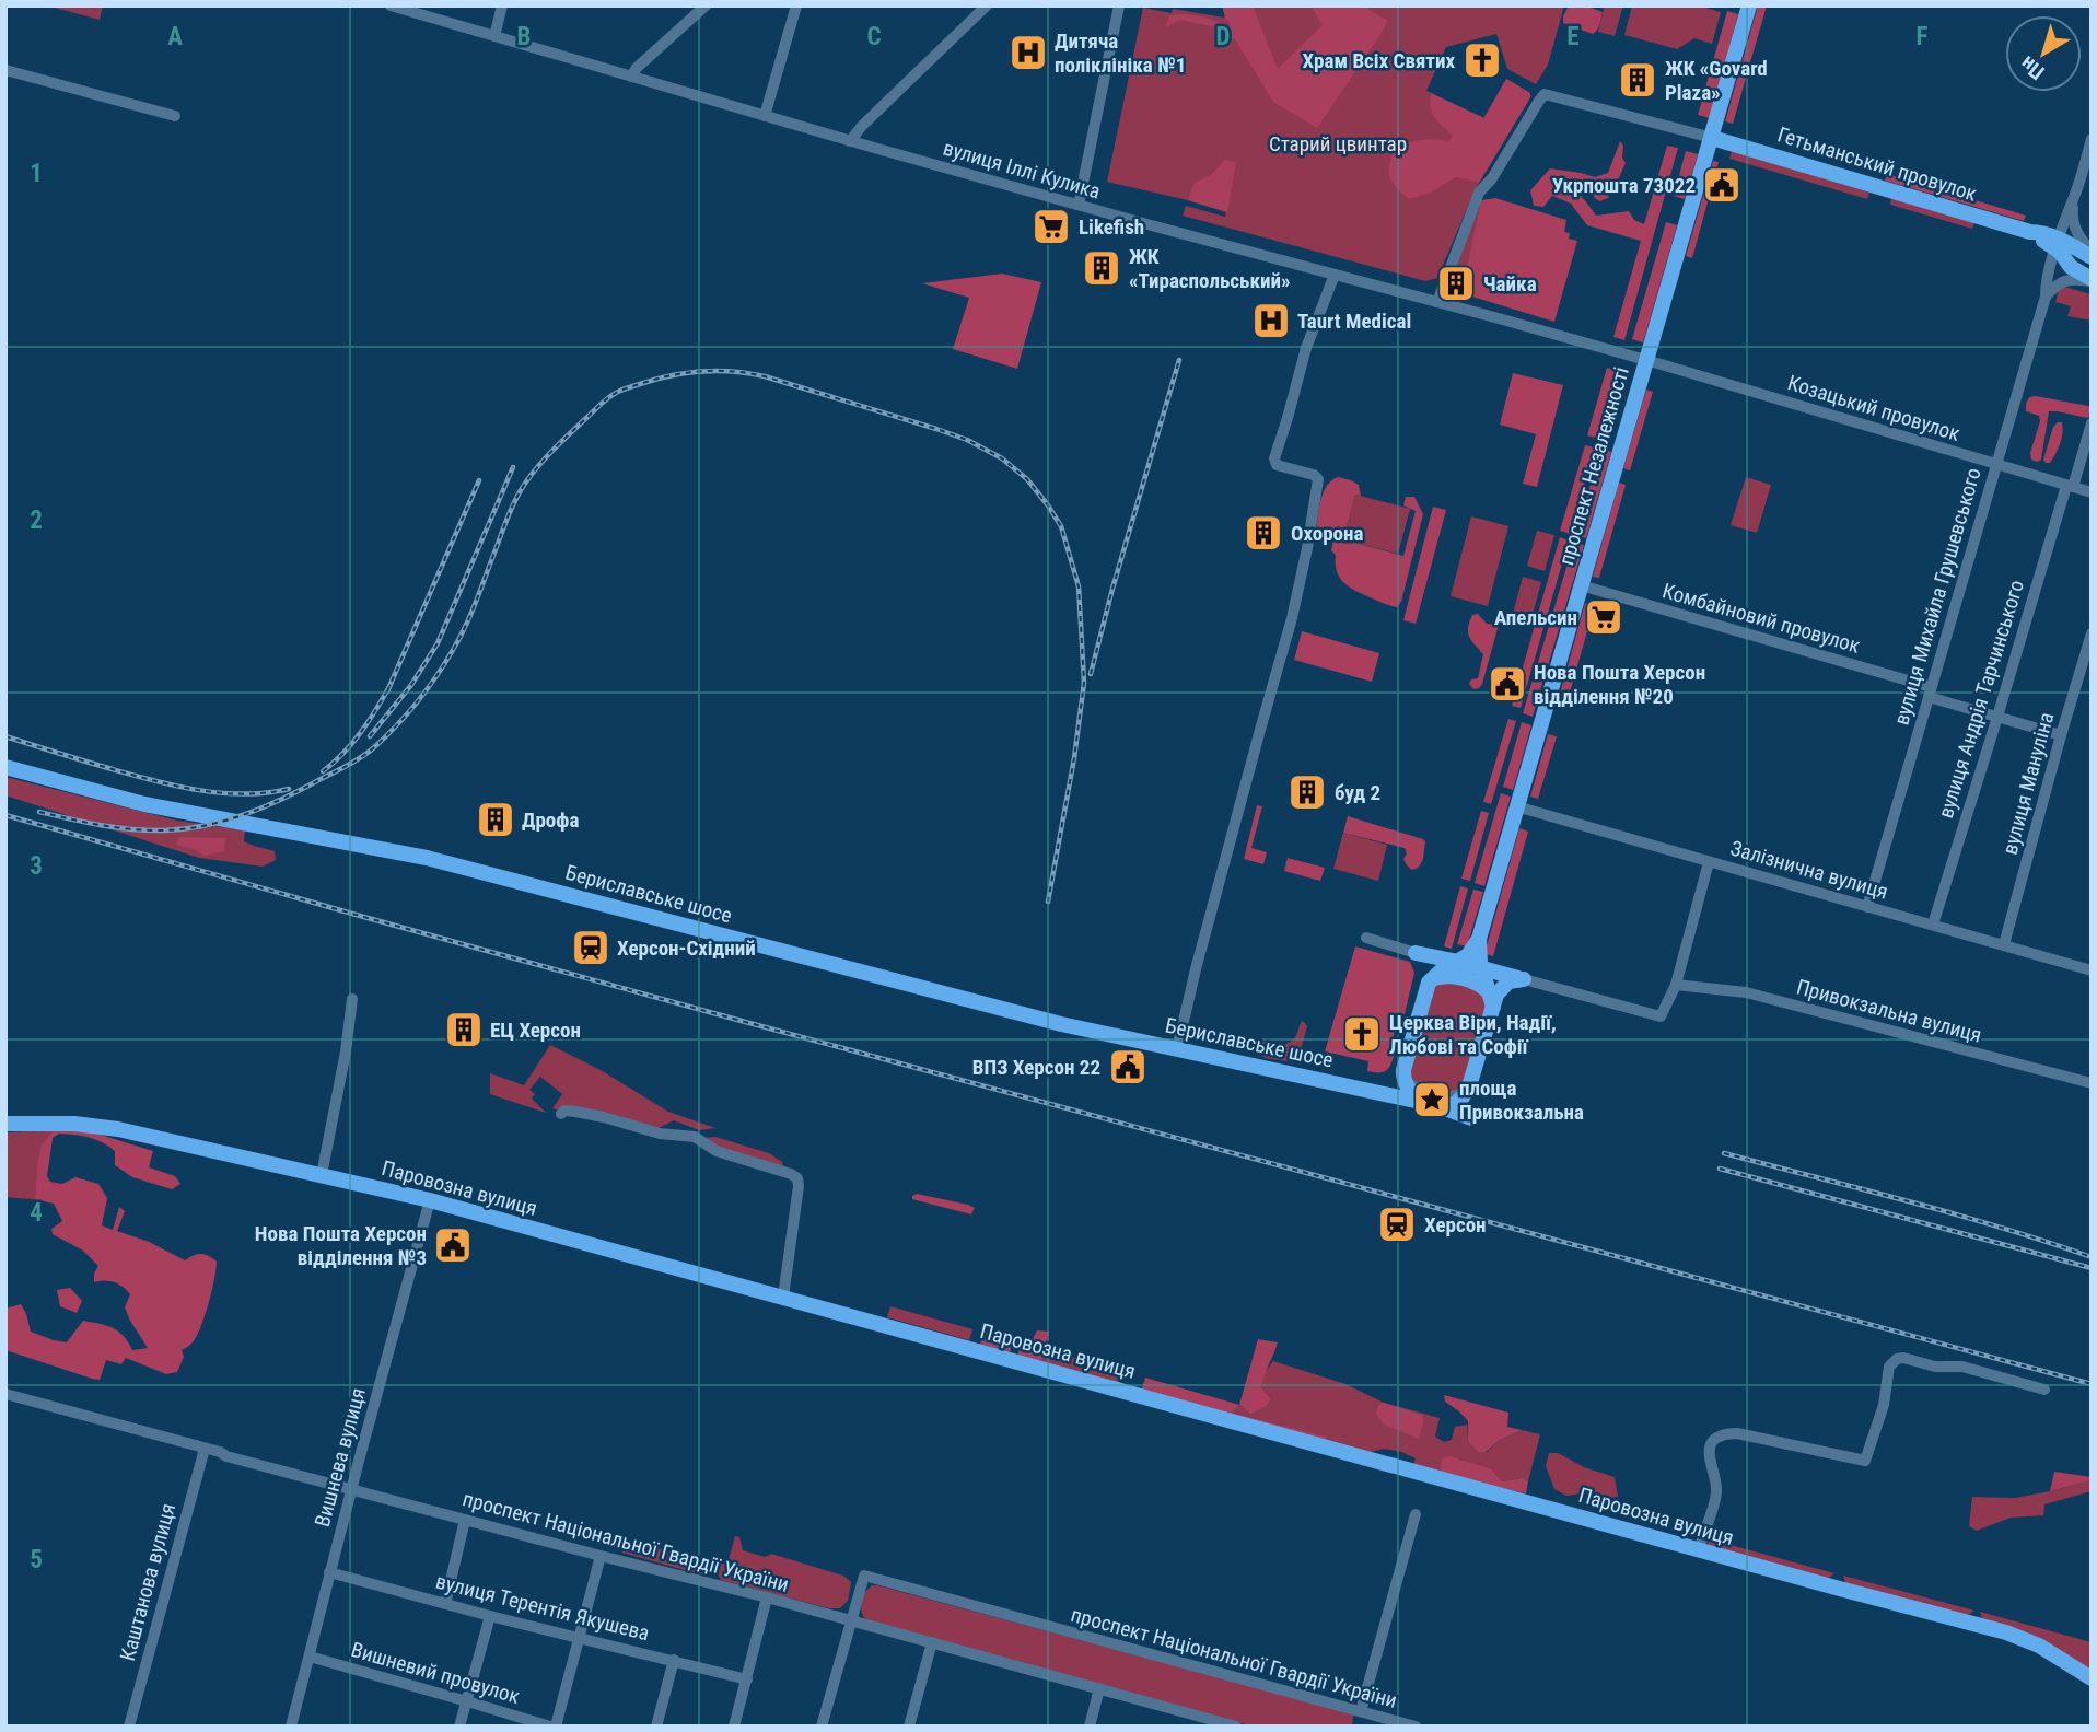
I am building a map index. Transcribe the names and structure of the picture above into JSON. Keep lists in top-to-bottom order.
{
  "streets": {
    "main road": [
      "Гетьманський провулок",
      "проспект Незалежності",
      "Бериславське шосе",
      "Паровозна вулиця"
    ],
    "street": [
      "вулиця Іллі Кулика",
      "Козацький провулок",
      "вулиця Михайла Грушевського",
      "Комбайновий провулок",
      "вулиця Андрія Тарчинського",
      "вулиця Мануліна",
      "Залізнична вулиця",
      "Привокзальна вулиця",
      "Вишнева вулиця",
      "проспект Національної Гвардії України",
      "Каштанова вулиця",
      "вулиця Терентія Якушева",
      "Вишневий провулок"
    ]
  },
  "crossings": [
    ["Гетьманський провулок", "проспект Незалежності"],
    ["Гетьманський провулок", "вулиця Михайла Грушевського"],
    ["вулиця Іллі Кулика", "Козацький провулок"],
    ["вулиця Іллі Кулика", "проспект Незалежності"],
    ["Козацький провулок", "проспект Незалежності"],
    ["Козацький провулок", "вулиця Михайла Грушевського"],
    ["Козацький провулок", "вулиця Андрія Тарчинського"],
    ["проспект Незалежності", "Комбайновий провулок"],
    ["проспект Незалежності", "Залізнична вулиця"],
    ["вулиця Михайла Грушевського", "Комбайновий провулок"],
    ["вулиця Михайла Грушевського", "Залізнична вулиця"],
    ["Комбайновий провулок", "вулиця Андрія Тарчинського"],
    ["Комбайновий провулок", "вулиця Мануліна"],
    ["вулиця Андрія Тарчинського", "Залізнична вулиця"],
    ["вулиця Мануліна", "Залізнична вулиця"],
    ["Паровозна вулиця", "Вишнева вулиця"],
    ["Вишнева вулиця", "проспект Національної Гвардії України"],
    ["Вишнева вулиця", "вулиця Терентія Якушева"],
    ["Вишнева вулиця", "Вишневий провулок"],
    ["проспект Національної Гвардії України", "Каштанова вулиця"]
  ],
  "parks": ["Старий цвинтар"],
  "places": {
    "hospital": ["Дитяча поліклініка №1", "Taurt Medical"],
    "church": ["Храм Всіх Святих", "Церква Віри, Надії, Любові та Софії"],
    "building": [
      "ЖК «Govard Plaza»",
      "ЖК «Тираспольський»",
      "Чайка",
      "Охорона",
      "буд 2",
      "Дрофа",
      "ЕЦ Херсон"
    ],
    "public building": [
      "Укрпошта 73022",
      "Нова Пошта Херсон відділення №20",
      "ВПЗ Херсон 22",
      "Нова Пошта Херсон відділення №3"
    ],
    "supermarket": ["Likefish", "Апельсин"],
    "station": ["Херсон-Східний", "Херсон"],
    "place": ["площа Привокзальна"]
  },
  "north": "bottom left",
  "grid": {
    "columns": [
      "A",
      "B",
      "C",
      "D",
      "E",
      "F"
    ],
    "rows": [
      "1",
      "2",
      "3",
      "4",
      "5"
    ]
  }
}
